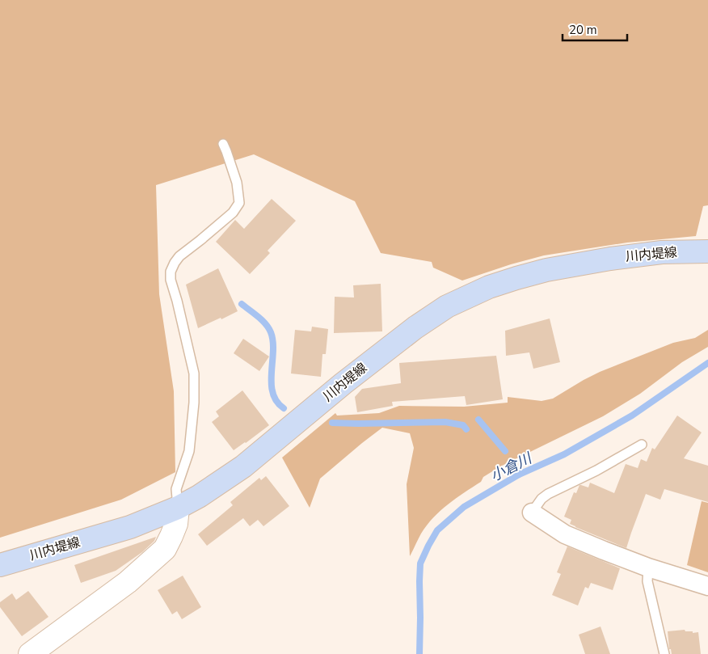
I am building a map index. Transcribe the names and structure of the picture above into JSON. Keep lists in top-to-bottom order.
{
  "streets": {
    "main road": ["川内堤線"]
  },
  "water": ["小倉川"],
  "scale_bar": "20 m"
}
